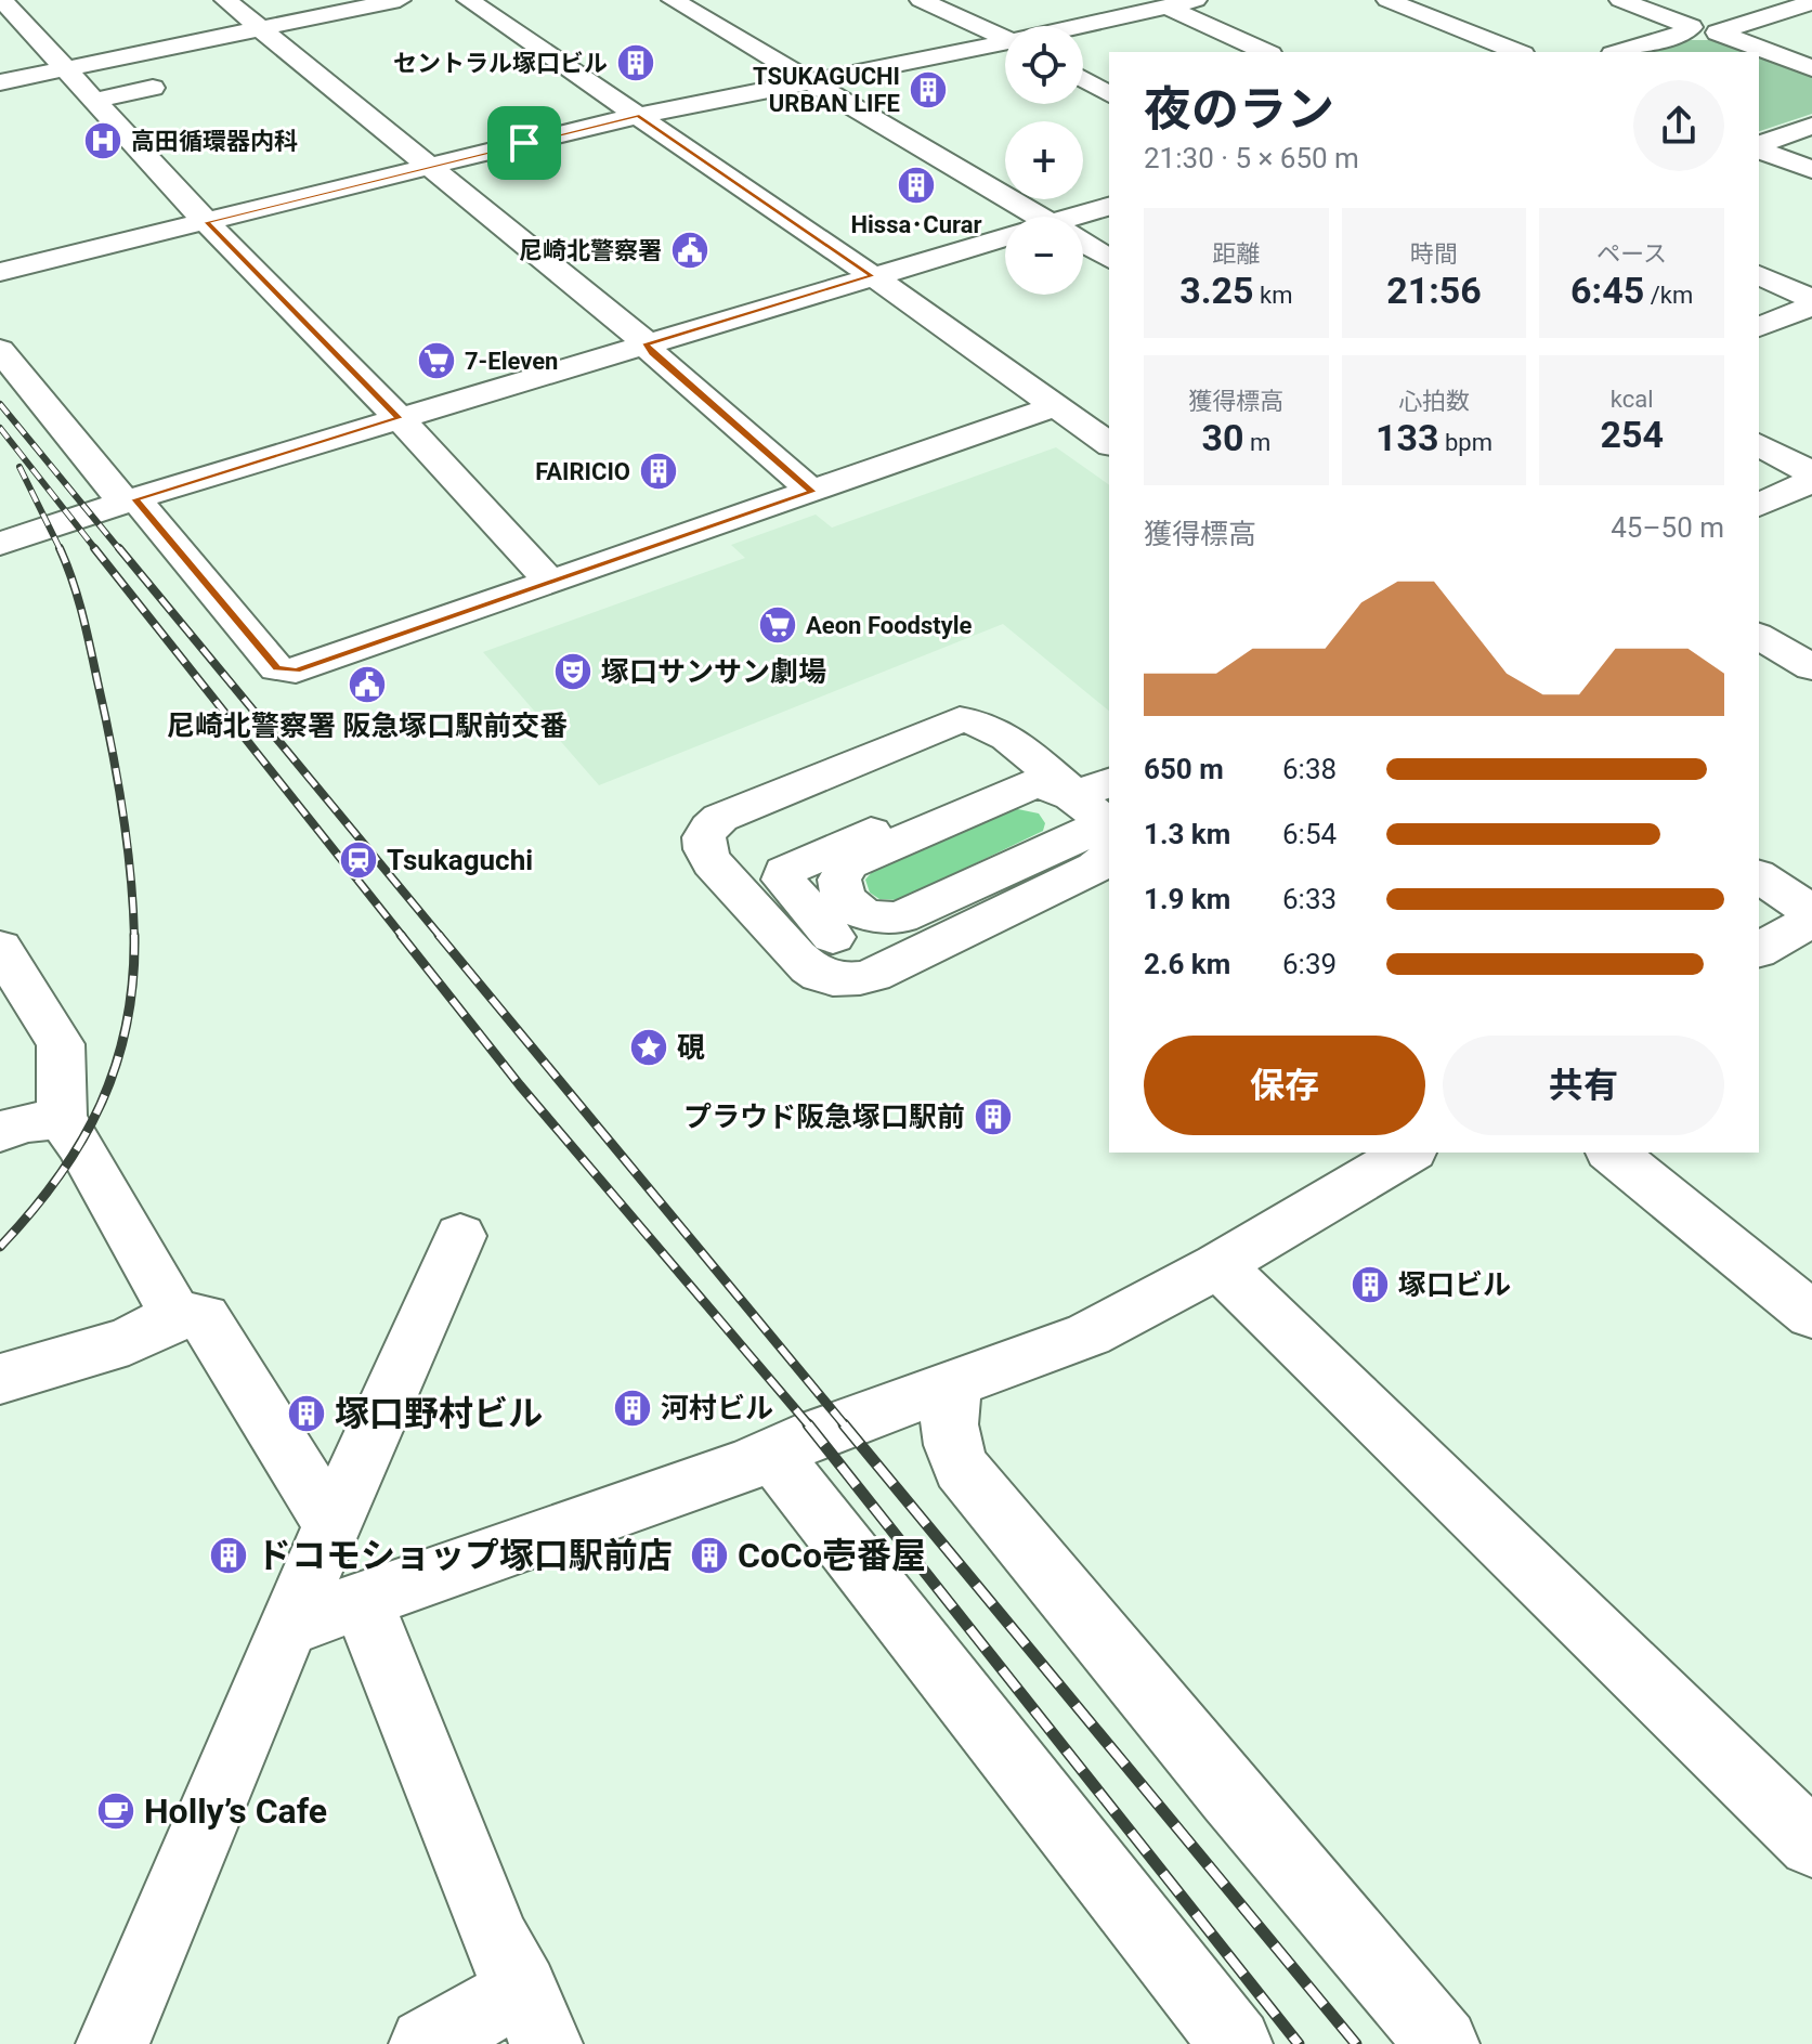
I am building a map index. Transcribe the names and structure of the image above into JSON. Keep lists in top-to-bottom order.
{
  "places": {
    "building": [
      "セントラル塚口ビル",
      "TSUKAGUCHI URBAN LIFE",
      "Hissa･Curar",
      "FAIRICIO",
      "プラウド阪急塚口駅前",
      "塚口ビル",
      "河村ビル",
      "塚口野村ビル",
      "ドコモショップ塚口駅前店",
      "CoCo壱番屋"
    ],
    "hospital": ["高田循環器内科"],
    "public building": ["尼崎北警察署", "尼崎北警察署 阪急塚口駅前交番"],
    "supermarket": ["7-Eleven", "Aeon Foodstyle"],
    "theatre": ["塚口サンサン劇場"],
    "station": ["Tsukaguchi"],
    "place": ["硯"],
    "cafe": ["Holly’s Cafe"]
  },
  "page": {
    "map_buttons": ["+", "−"],
    "heading": ["夜のラン", "21:30 · 5 × 650 m"],
    "stats": [
      ["距離", "3.25 km"],
      ["時間", "21:56"],
      ["ペース", "6:45 /km"],
      ["獲得標高", "30 m"],
      ["心拍数", "133 bpm"],
      ["kcal", "254"]
    ],
    "chart": ["獲得標高", "45–50 m"],
    "list": [
      {
        "name": "650 m",
        "note": "6:38"
      },
      {
        "name": "1.3 km",
        "note": "6:54"
      },
      {
        "name": "1.9 km",
        "note": "6:33"
      },
      {
        "name": "2.6 km",
        "note": "6:39"
      }
    ],
    "buttons": ["保存", "共有"]
  }
}
